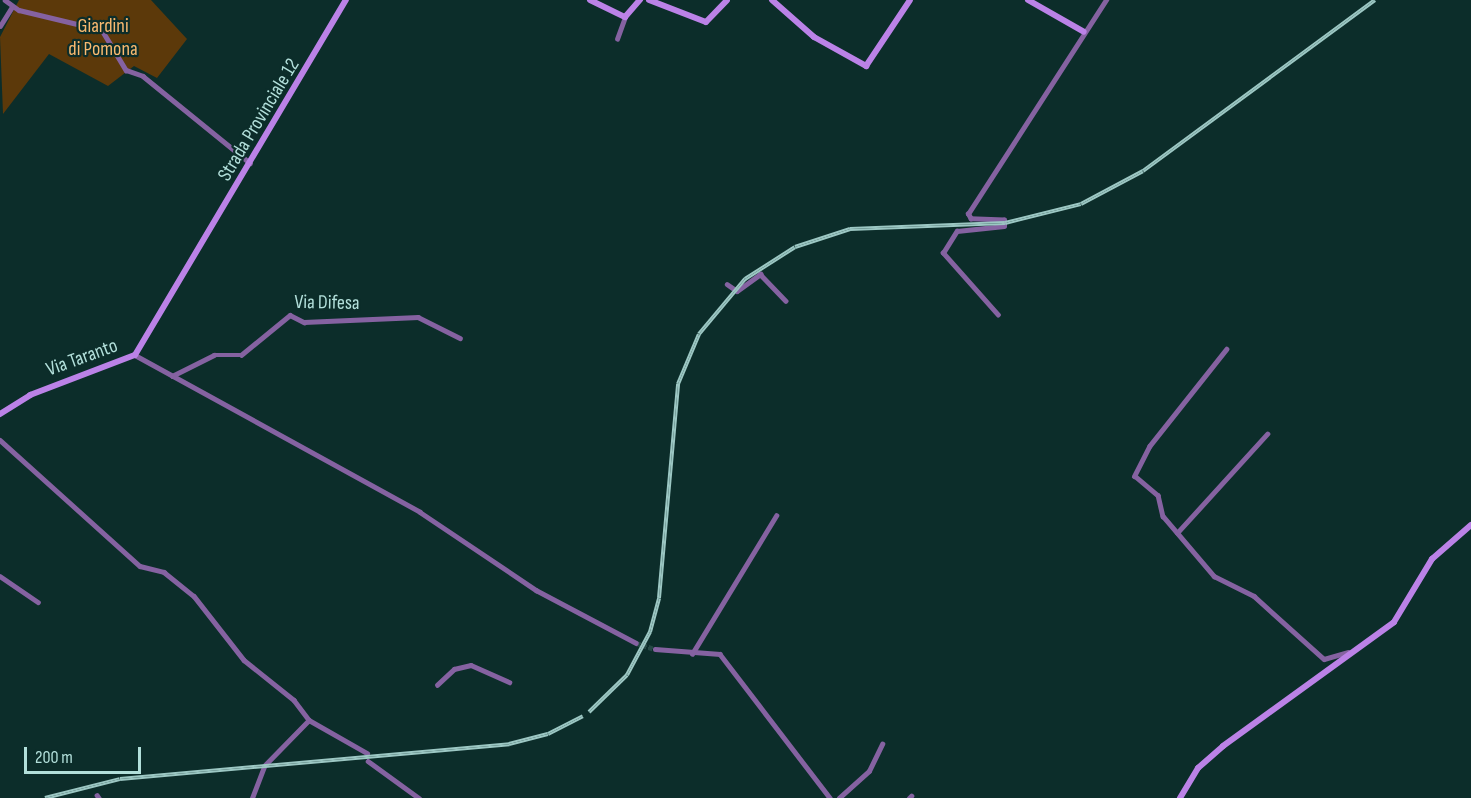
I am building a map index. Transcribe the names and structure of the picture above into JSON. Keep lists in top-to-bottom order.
{
  "streets": {
    "street": ["Strada Provinciale 12", "Via Difesa", "Via Taranto"]
  },
  "crossings": [
    ["Strada Provinciale 12", "Via Taranto"]
  ],
  "parks": ["Giardini di Pomona"],
  "scale_bar": "200 m"
}
